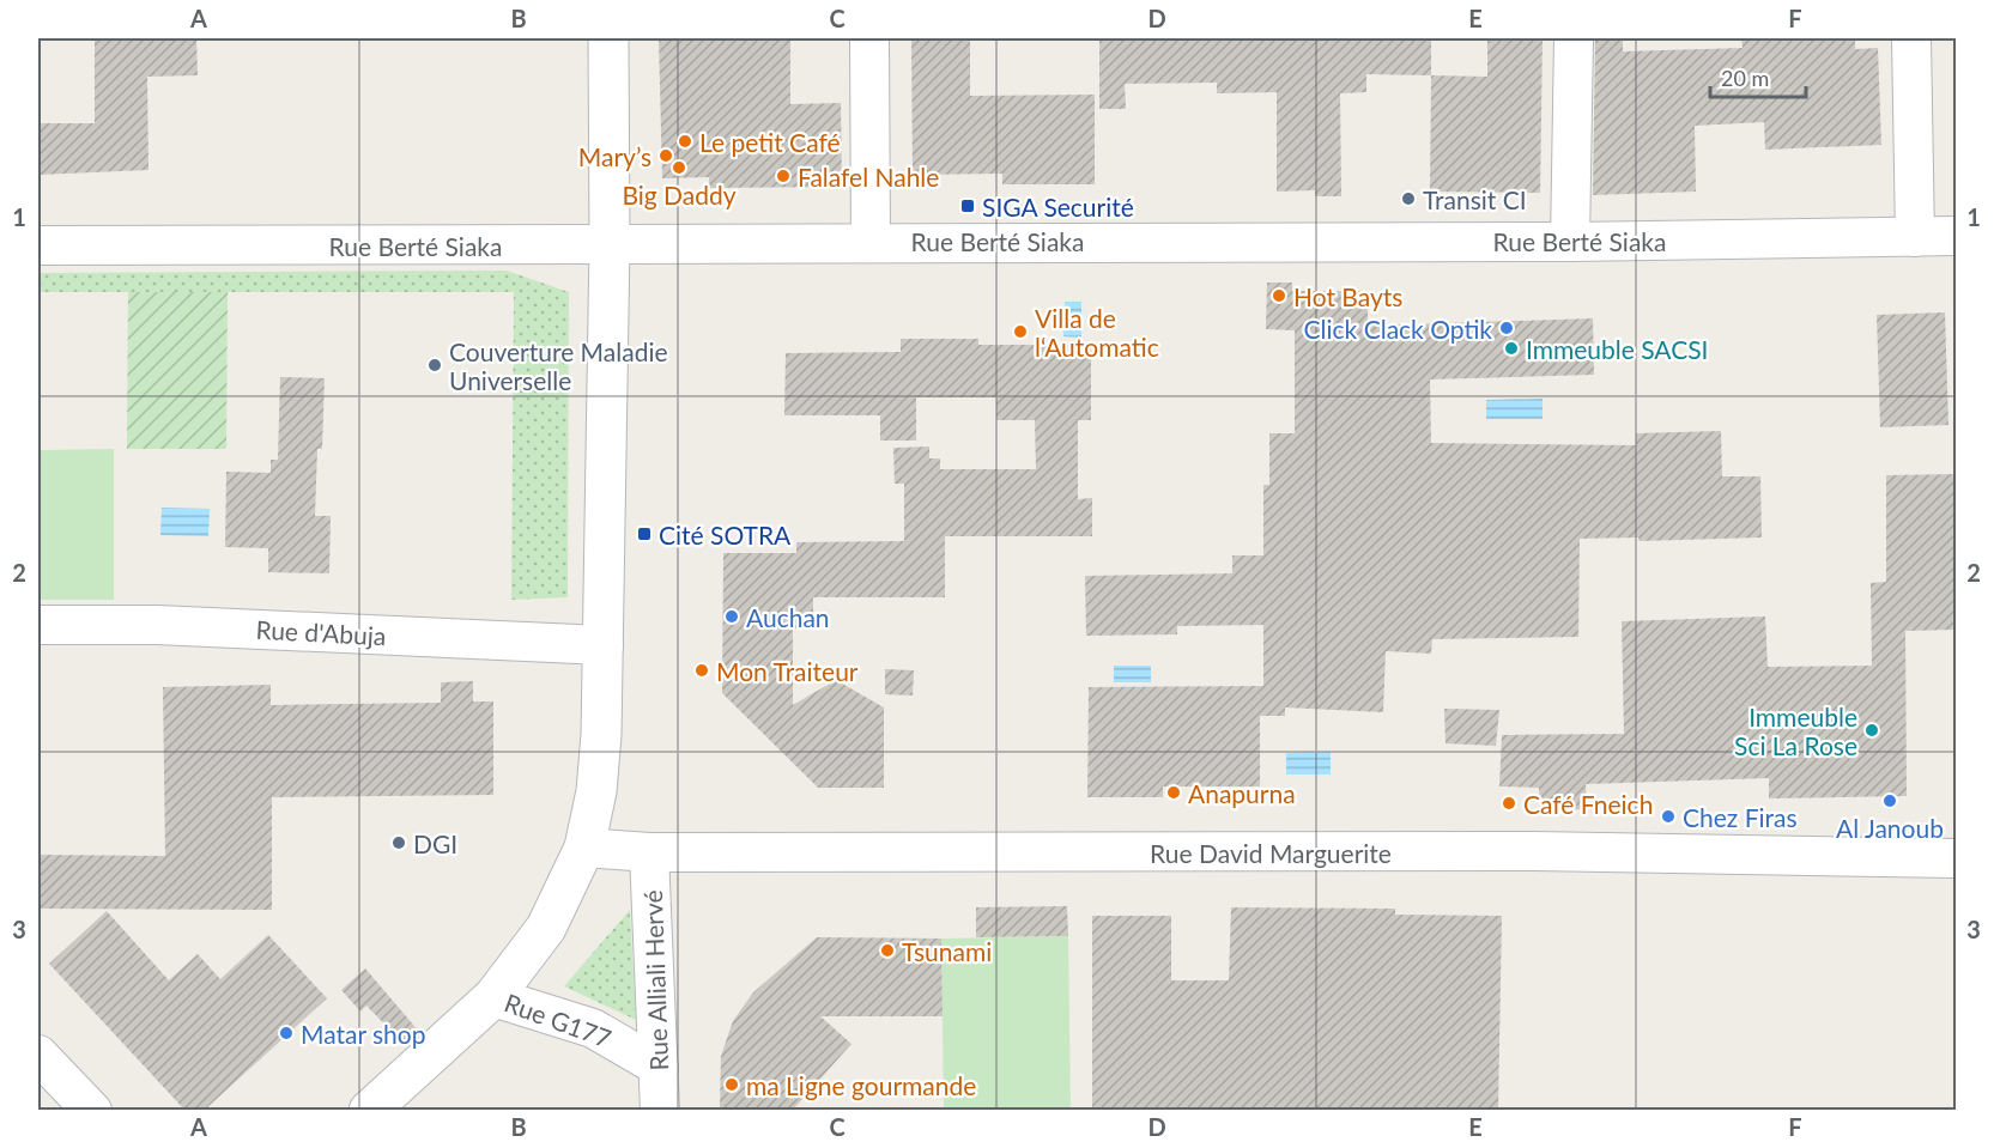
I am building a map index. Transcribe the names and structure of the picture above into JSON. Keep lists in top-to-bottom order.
{
  "streets": {
    "street": [
      "Rue Berté Siaka",
      "Rue d'Abuja",
      "Rue David Marguerite",
      "Rue Alliali Hervé",
      "Rue G177"
    ]
  },
  "crossings": [
    ["Rue David Marguerite", "Rue Alliali Hervé"],
    ["Rue Alliali Hervé", "Rue G177"]
  ],
  "places": {
    "other": [
      "Le petit Café",
      "Mary’s",
      "Big Daddy",
      "Falafel Nahle",
      "Transit CI",
      "Hot Bayts",
      "Click Clack Optik",
      "Villa de l‘Automatic",
      "Immeuble SACSI",
      "Couverture Maladie Universelle",
      "Auchan",
      "Mon Traiteur",
      "Immeuble Sci La Rose",
      "Anapurna",
      "Al Janoub",
      "Café Fneich",
      "Chez Firas",
      "DGI",
      "Tsunami",
      "Matar shop",
      "ma Ligne gourmande"
    ],
    "transit": ["SIGA Securité", "Cité SOTRA"]
  },
  "scale_bar": "20 m",
  "grid": {
    "columns": [
      "A",
      "B",
      "C",
      "D",
      "E",
      "F"
    ],
    "rows": ["1", "2", "3"]
  }
}
